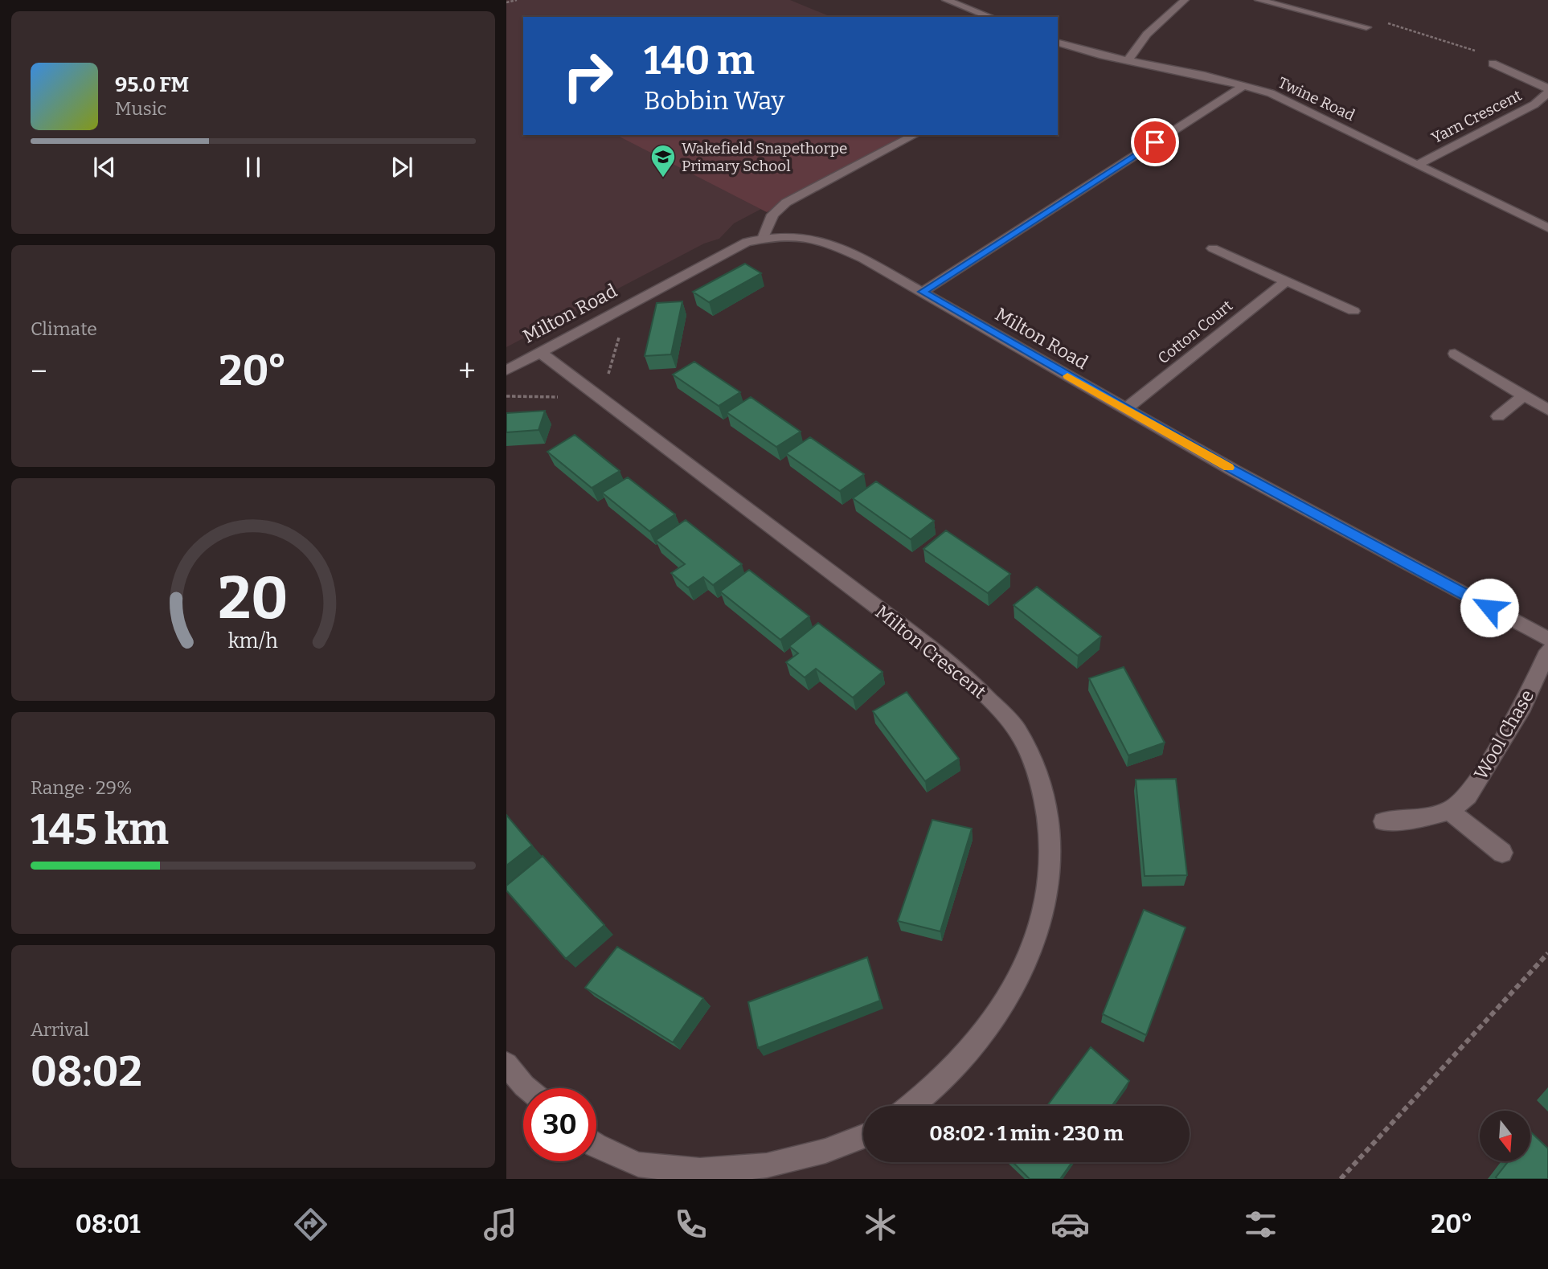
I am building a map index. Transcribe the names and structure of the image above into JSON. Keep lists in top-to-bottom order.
{
  "streets": {
    "street": [
      "Twine Road",
      "Yarn Crescent",
      "Milton Road",
      "Cotton Court",
      "Milton Crescent",
      "Wool Chase"
    ]
  },
  "crossings": [
    ["Twine Road", "Yarn Crescent"],
    ["Milton Road", "Cotton Court"],
    ["Milton Road", "Milton Crescent"]
  ],
  "places": {
    "school or university": ["Wakefield Snapethorpe Primary School"]
  },
  "north": "bottom",
  "page": {
    "turn": ["140 m", "Bobbin Way"],
    "song": ["95.0 FM", "Music"],
    "tile": [
      "Climate",
      ["Range · 29%", "145 km"],
      ["Arrival", "08:02"]
    ],
    "heat": ["−", "20°", "+"],
    "limit": "30",
    "trip": "08:02 · 1 min · 230 m",
    "tabs": ["08:01", "20°"],
    "gauge": ["20", "km/h"]
  }
}
